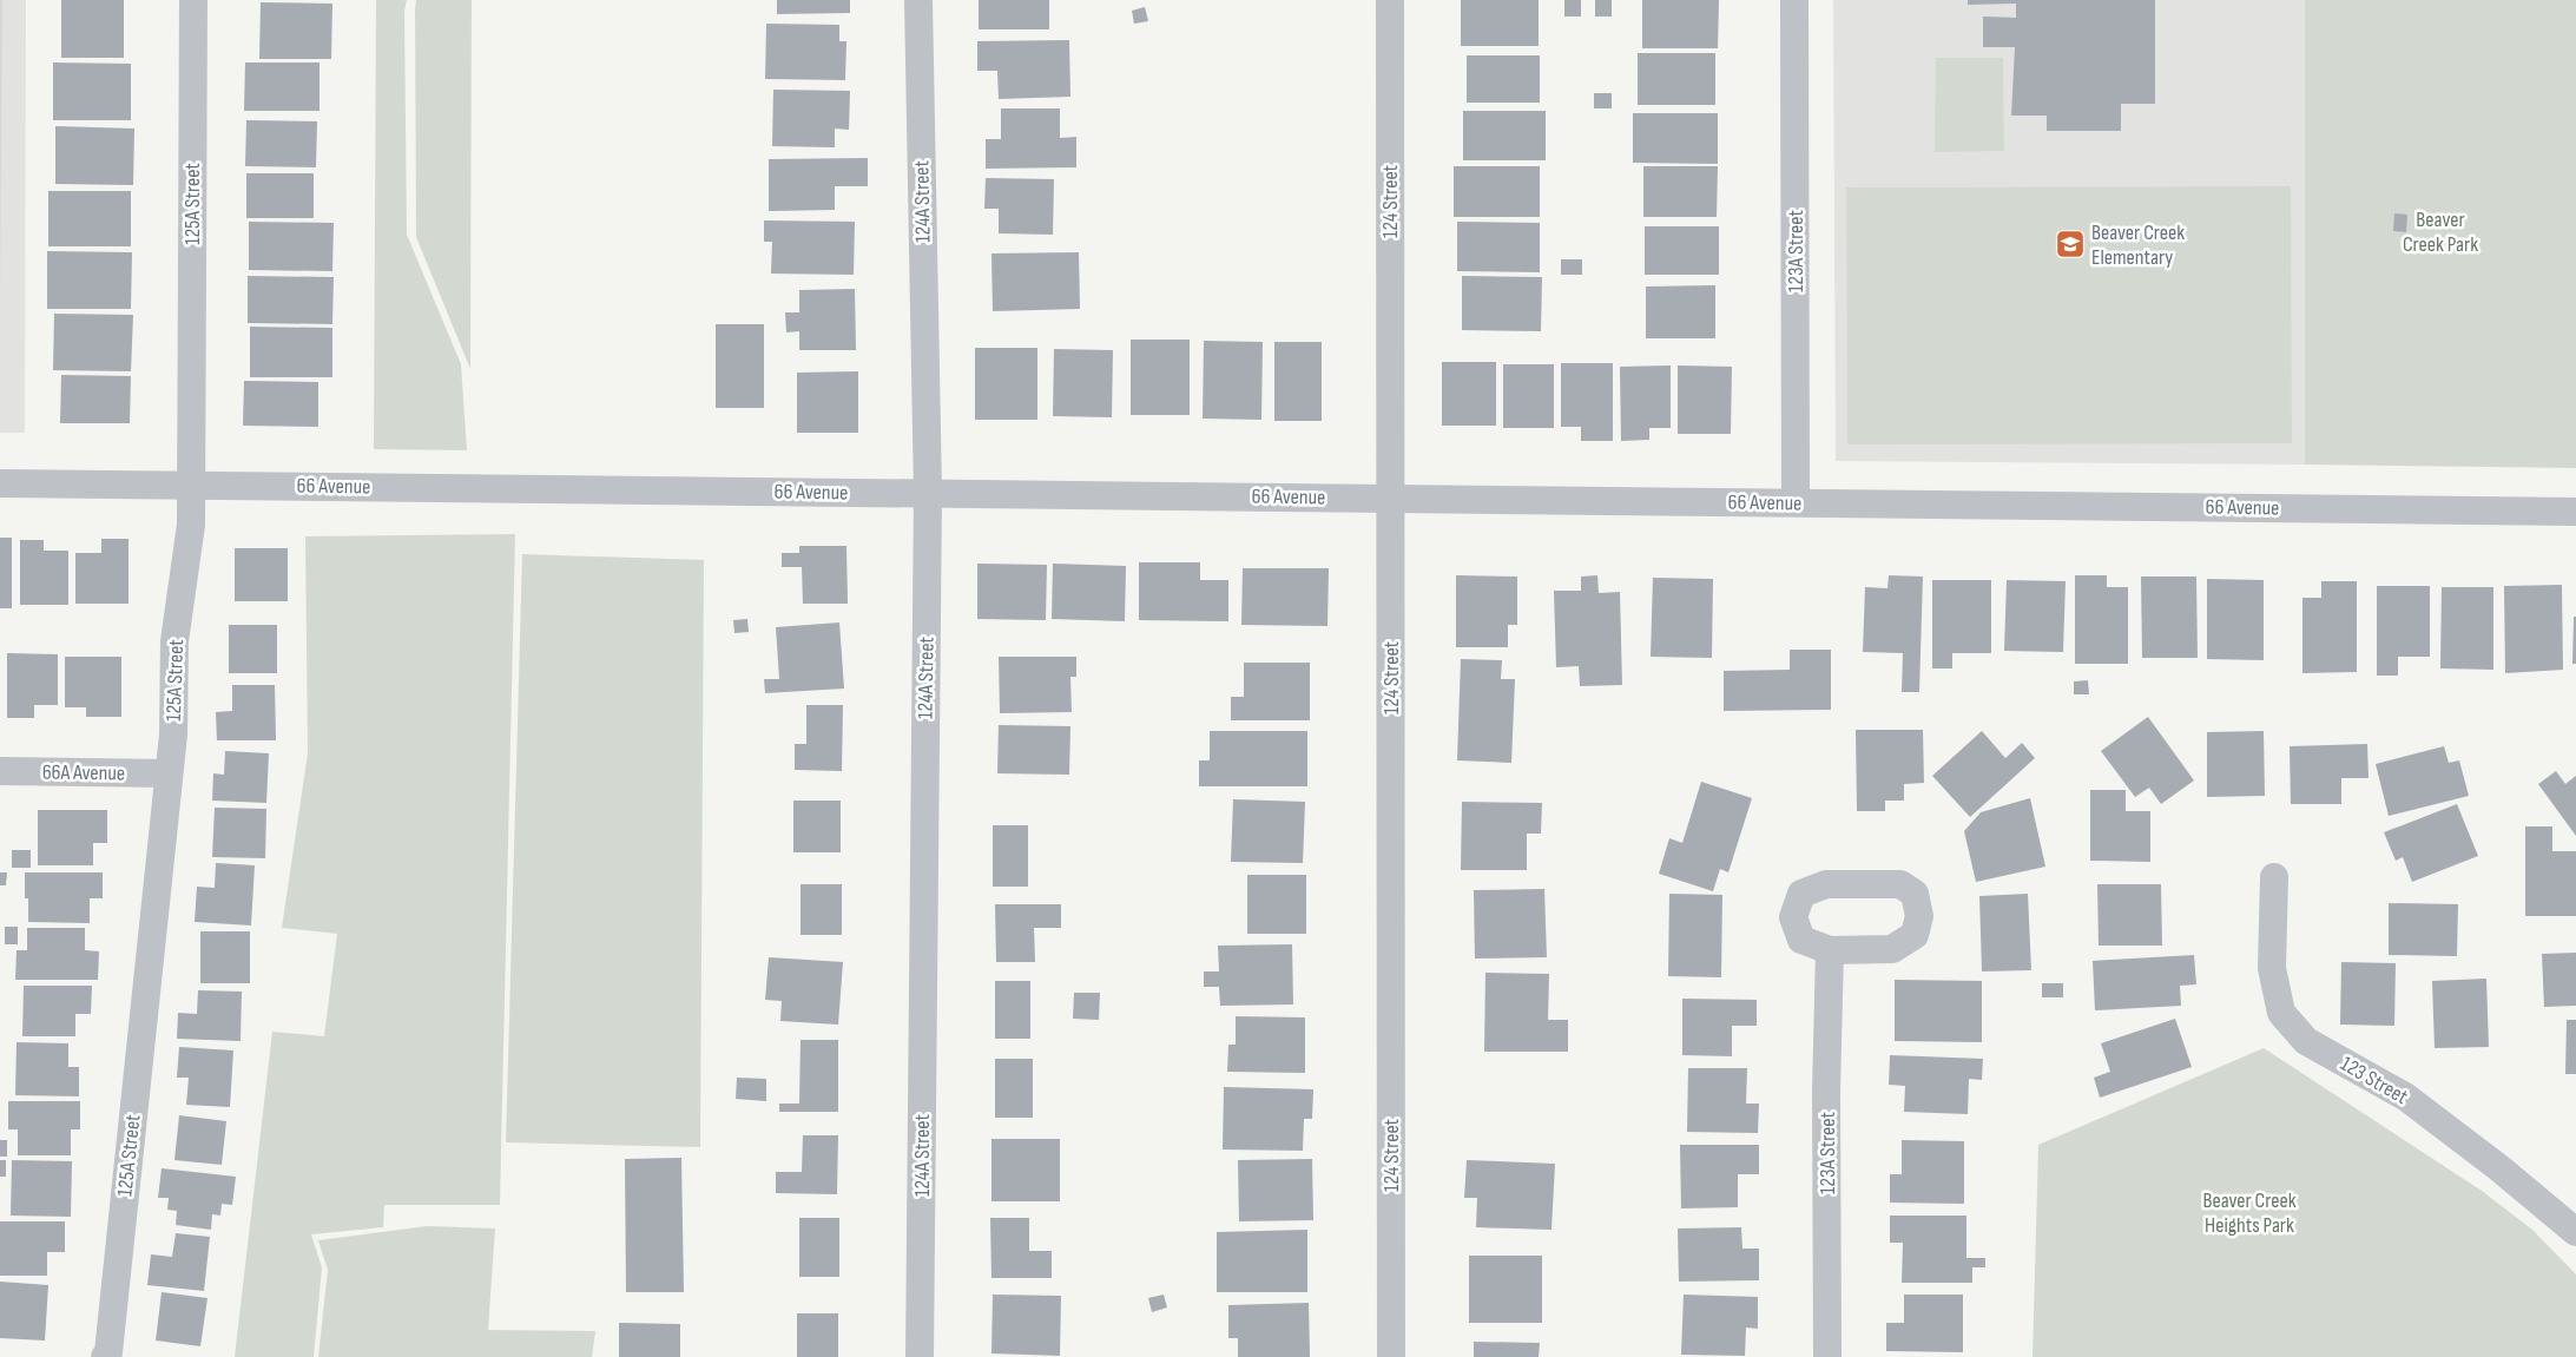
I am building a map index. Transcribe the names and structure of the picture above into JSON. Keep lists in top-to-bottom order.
{
  "streets": {
    "street": [
      "124A Street",
      "124 Street",
      "125A Street",
      "123A Street",
      "66 Avenue",
      "66A Avenue",
      "123 Street"
    ]
  },
  "crossings": [
    ["124A Street", "66 Avenue"],
    ["124 Street", "66 Avenue"],
    ["125A Street", "66 Avenue"],
    ["125A Street", "66A Avenue"],
    ["123A Street", "66 Avenue"]
  ],
  "parks": ["Beaver Creek Park", "Beaver Creek Heights Park"],
  "places": {
    "school or university": ["Beaver Creek Elementary"]
  }
}
